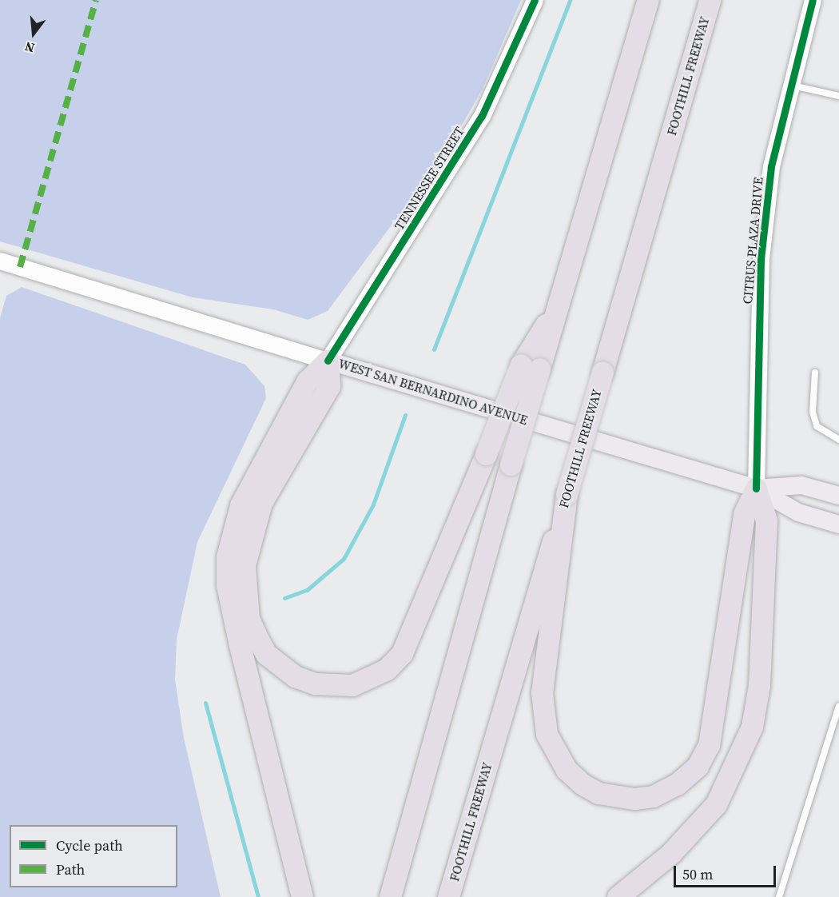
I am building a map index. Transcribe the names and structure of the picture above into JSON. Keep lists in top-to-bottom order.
{
  "streets": {
    "highway": ["FOOTHILL FREEWAY"],
    "main road": ["WEST SAN BERNARDINO AVENUE"],
    "street": ["TENNESSEE STREET", "CITRUS PLAZA DRIVE"]
  },
  "crossings": [
    ["TENNESSEE STREET", "WEST SAN BERNARDINO AVENUE"],
    ["CITRUS PLAZA DRIVE", "WEST SAN BERNARDINO AVENUE"]
  ],
  "legend": ["Cycle path", "Path"],
  "scale_bar": "50 m",
  "north": "bottom"
}
